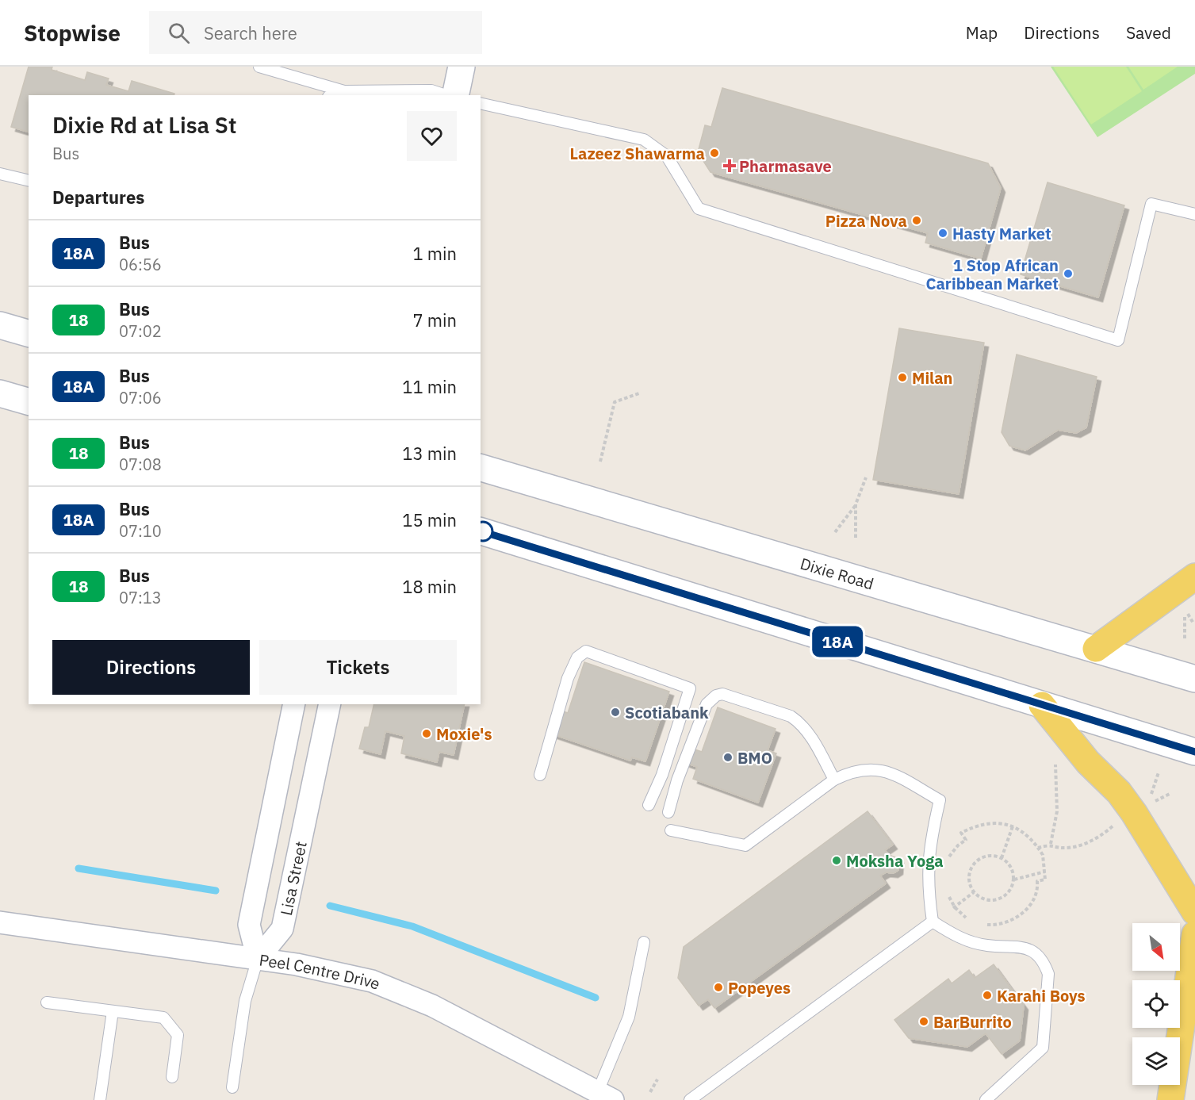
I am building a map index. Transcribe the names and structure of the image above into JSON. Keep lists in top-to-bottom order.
{
  "streets": {
    "main road": ["Dixie Road"],
    "street": ["Lisa Street", "Peel Centre Drive"]
  },
  "crossings": [
    ["Lisa Street", "Peel Centre Drive"]
  ],
  "places": {
    "other": [
      "Lazeez Shawarma",
      "Pizza Nova",
      "Hasty Market",
      "1 Stop African Caribbean Market",
      "Milan",
      "Scotiabank",
      "Moxie's",
      "BMO",
      "Moksha Yoga",
      "Popeyes",
      "Karahi Boys",
      "BarBurrito"
    ],
    "health": ["Pharmasave"]
  },
  "lines": ["bus line 18A"],
  "north": "bottom right",
  "page": {
    "header": "Stopwise",
    "search": "Search here",
    "nav": ["Map", "Directions", "Saved"],
    "on_map": "18A",
    "heading": [
      ["Dixie Rd at Lisa St", "Bus"],
      "Departures"
    ],
    "list": [
      {
        "mark": "18A",
        "name": "Bus",
        "note": "06:56",
        "value": "1 min"
      },
      {
        "mark": "18",
        "name": "Bus",
        "note": "07:02",
        "value": "7 min"
      },
      {
        "mark": "18A",
        "name": "Bus",
        "note": "07:06",
        "value": "11 min"
      },
      {
        "mark": "18",
        "name": "Bus",
        "note": "07:08",
        "value": "13 min"
      },
      {
        "mark": "18A",
        "name": "Bus",
        "note": "07:10",
        "value": "15 min"
      },
      {
        "mark": "18",
        "name": "Bus",
        "note": "07:13",
        "value": "18 min"
      }
    ],
    "buttons": ["Directions", "Tickets"]
  }
}
